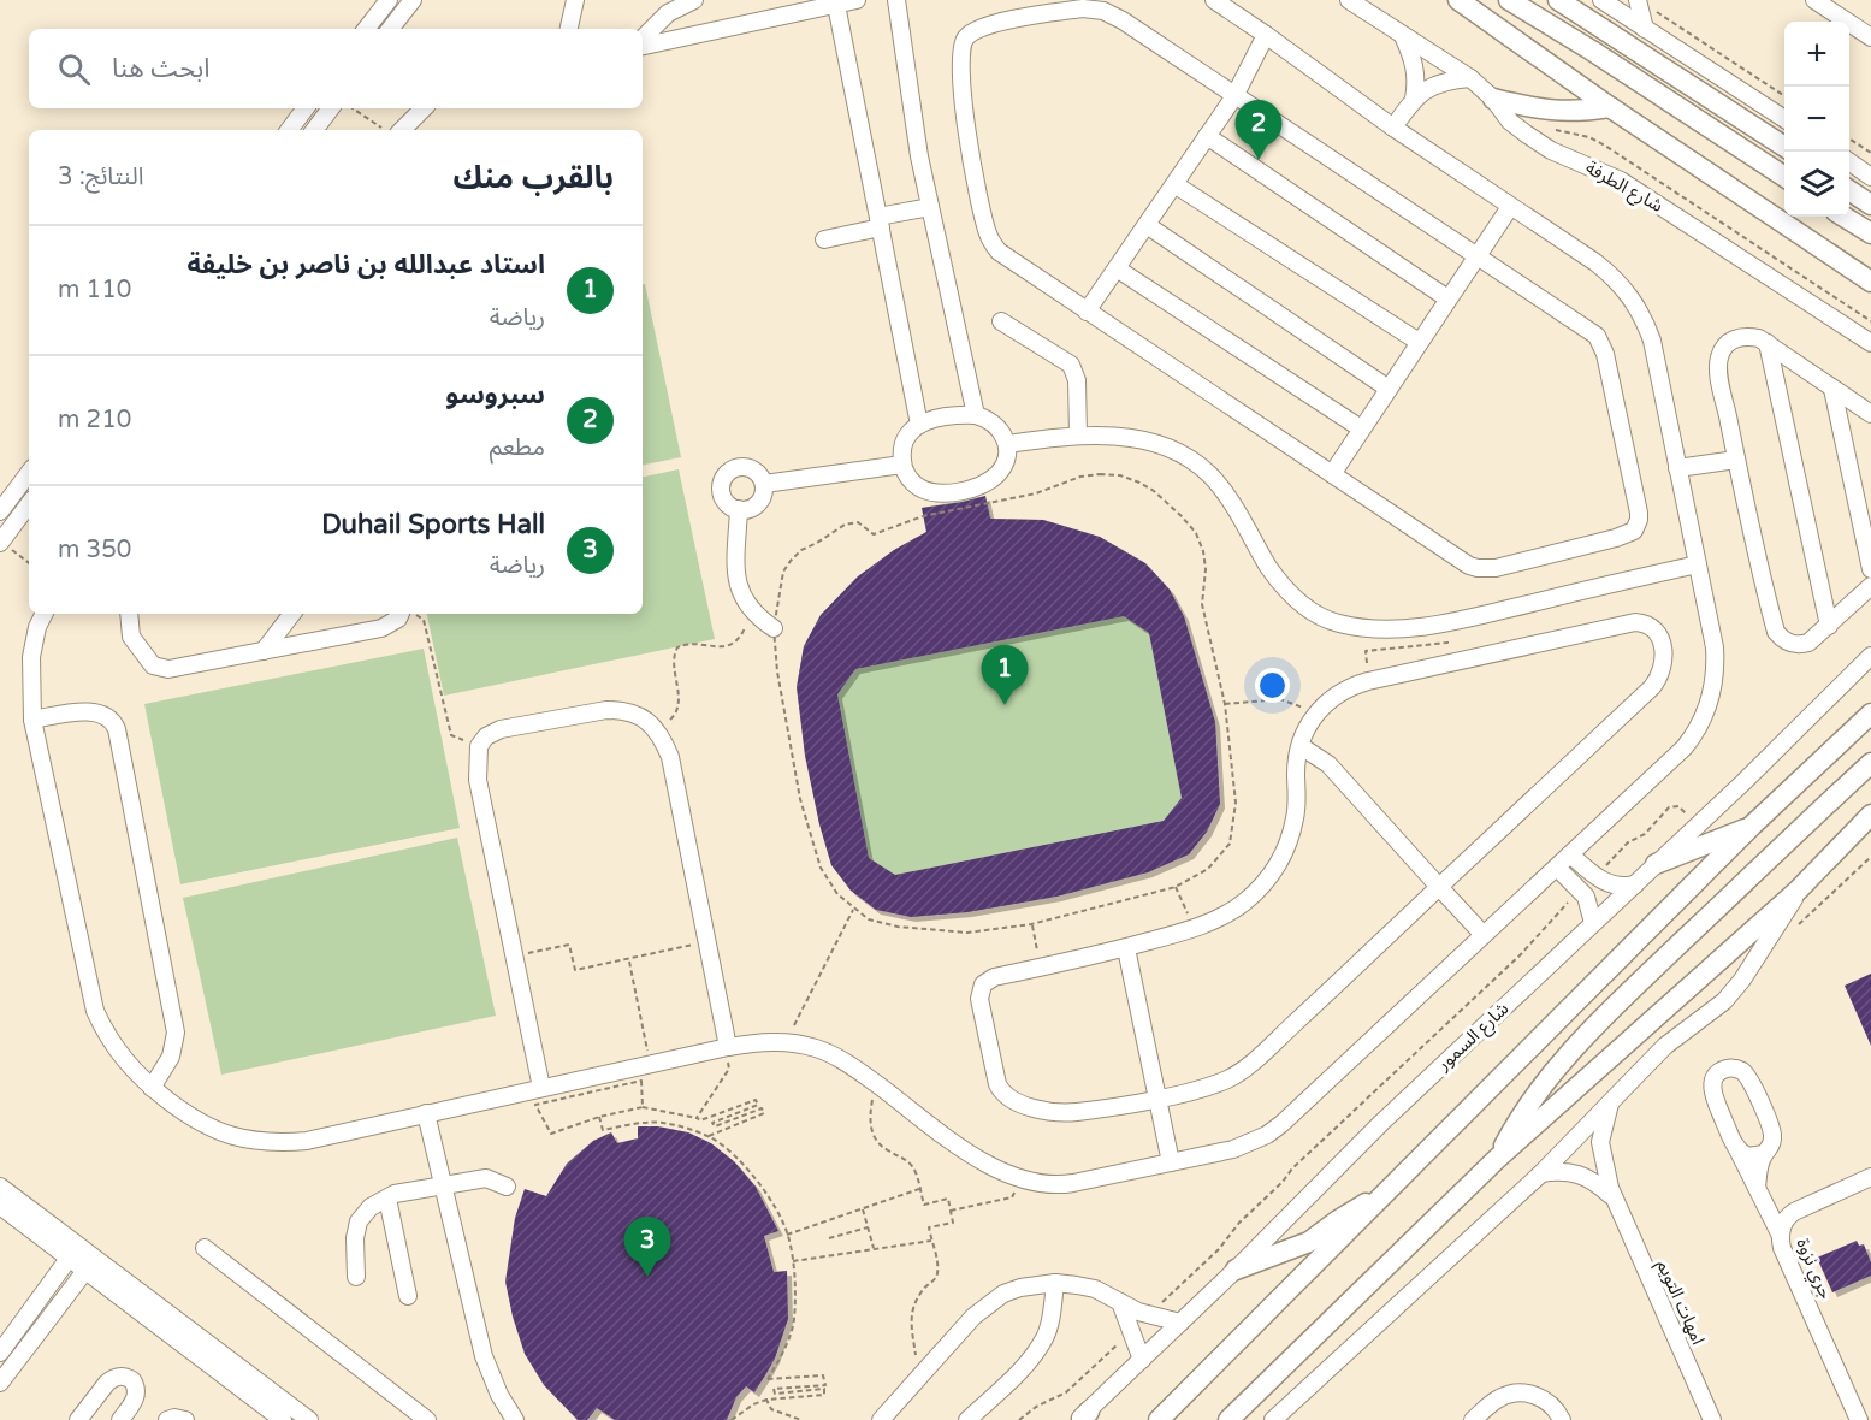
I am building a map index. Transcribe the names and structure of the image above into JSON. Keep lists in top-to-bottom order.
{
  "streets": {
    "street": [
      "شارع الطرفة",
      "شارع السمور",
      "جري نزوة",
      "امهات التويم"
    ]
  },
  "page": {
    "map_buttons": ["+", "−"],
    "search": "ابحث هنا",
    "pins": ["2", "1", "3"],
    "heading": ["بالقرب منك", "النتائج: 3"],
    "list": [
      {
        "mark": "1",
        "name": "استاد عبدالله بن ناصر بن خليفة",
        "note": "رياضة",
        "value": "110 m"
      },
      {
        "mark": "2",
        "name": "سبروسو",
        "note": "مطعم",
        "value": "210 m"
      },
      {
        "mark": "3",
        "name": "Duhail Sports Hall",
        "note": "رياضة",
        "value": "350 m"
      }
    ]
  }
}
